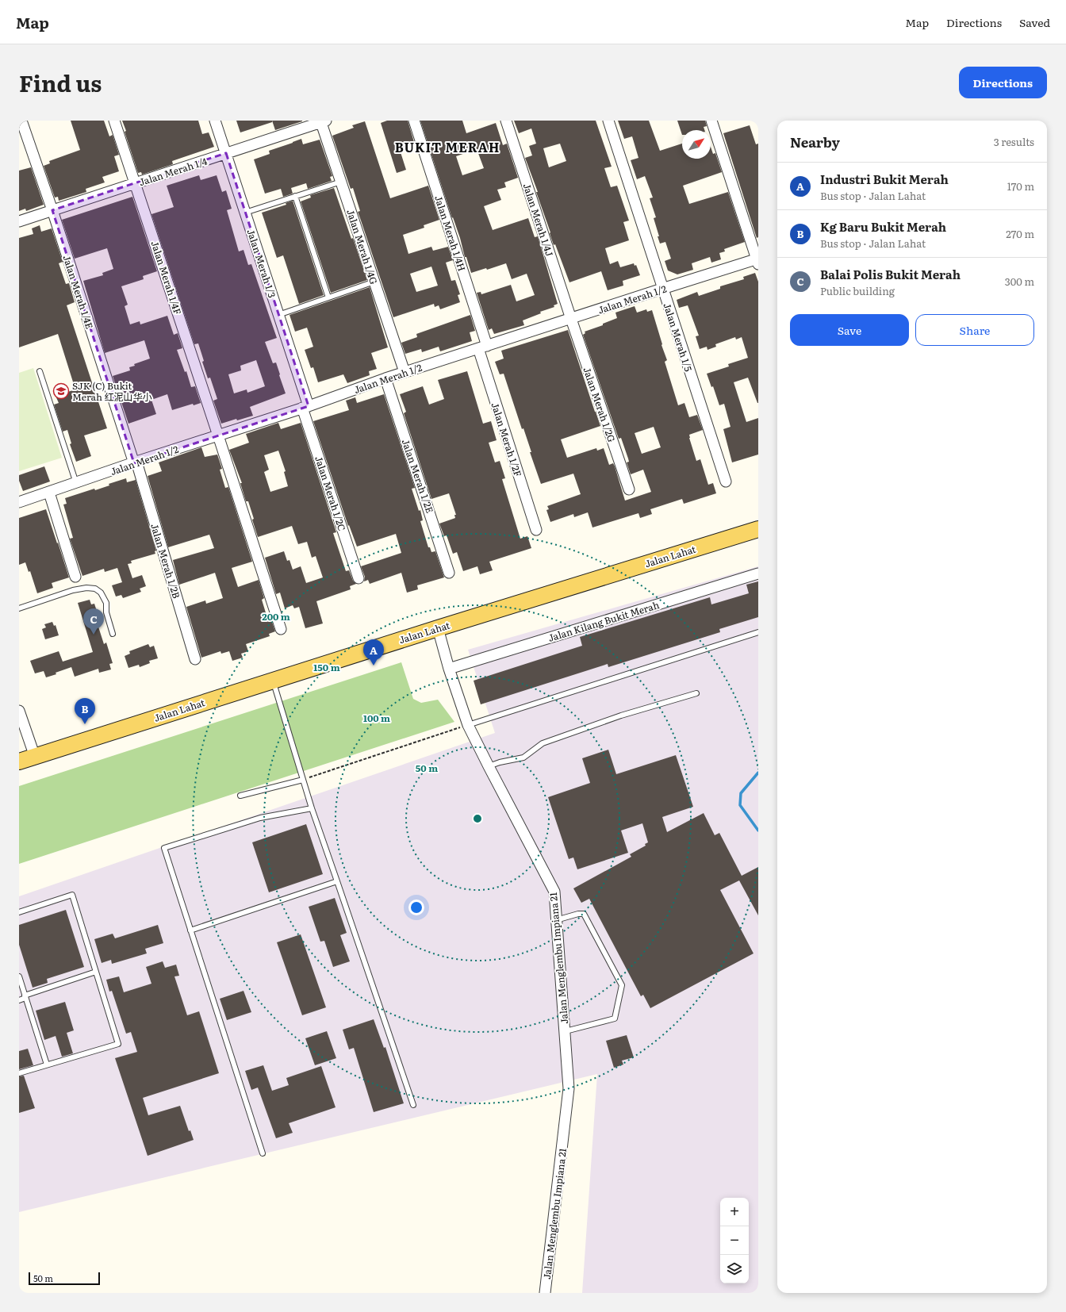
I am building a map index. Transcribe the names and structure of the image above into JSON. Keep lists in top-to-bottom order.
{
  "streets": {
    "main road": ["Jalan Lahat"],
    "street": [
      "Jalan Merah 1/4",
      "Jalan Merah 1/4J",
      "Jalan Merah 1/4H",
      "Jalan Merah 1/4G",
      "Jalan Merah 1/3",
      "Jalan Merah 1/4F",
      "Jalan Merah 1/4E",
      "Jalan Merah 1/2",
      "Jalan Merah 1/5",
      "Jalan Merah 1/2G",
      "Jalan Merah 1/2F",
      "Jalan Merah 1/2E",
      "Jalan Merah 1/2C",
      "Jalan Merah 1/2B",
      "Jalan Kilang Bukit Merah",
      "Jalan Menglembu Impiana 21"
    ]
  },
  "crossings": [
    ["Jalan Merah 1/4", "Jalan Merah 1/4G"],
    ["Jalan Merah 1/4", "Jalan Merah 1/3"],
    ["Jalan Merah 1/4", "Jalan Merah 1/4F"],
    ["Jalan Merah 1/4", "Jalan Merah 1/4E"],
    ["Jalan Merah 1/4J", "Jalan Merah 1/2"],
    ["Jalan Merah 1/4J", "Jalan Merah 1/2G"],
    ["Jalan Merah 1/4H", "Jalan Merah 1/2"],
    ["Jalan Merah 1/4H", "Jalan Merah 1/2F"],
    ["Jalan Merah 1/4G", "Jalan Merah 1/2"],
    ["Jalan Merah 1/3", "Jalan Merah 1/2"],
    ["Jalan Merah 1/3", "Jalan Merah 1/2C"],
    ["Jalan Merah 1/4F", "Jalan Merah 1/2"],
    ["Jalan Merah 1/4E", "Jalan Merah 1/2"],
    ["Jalan Merah 1/4E", "Jalan Merah 1/2B"],
    ["Jalan Merah 1/2", "Jalan Merah 1/5"],
    ["Jalan Merah 1/2", "Jalan Merah 1/2G"],
    ["Jalan Merah 1/2", "Jalan Merah 1/2F"],
    ["Jalan Merah 1/2", "Jalan Merah 1/2E"],
    ["Jalan Merah 1/2", "Jalan Merah 1/2C"],
    ["Jalan Merah 1/2", "Jalan Merah 1/2B"],
    ["Jalan Lahat", "Jalan Menglembu Impiana 21"],
    ["Jalan Kilang Bukit Merah", "Jalan Menglembu Impiana 21"]
  ],
  "districts": ["BUKIT MERAH"],
  "places": {
    "school or university": ["SJK (C) Bukit Merah 红泥山华小"]
  },
  "scale_bar": "50 m",
  "north": "top right",
  "page": {
    "header": "Map",
    "nav": ["Map", "Directions", "Saved"],
    "title": "Find us",
    "buttons": [
      "Directions",
      ["Save", "Share"]
    ],
    "heading": ["Nearby", "3 results"],
    "list": [
      {
        "mark": "A",
        "name": "Industri Bukit Merah",
        "note": "Bus stop · Jalan Lahat",
        "value": "170 m"
      },
      {
        "mark": "B",
        "name": "Kg Baru Bukit Merah",
        "note": "Bus stop · Jalan Lahat",
        "value": "270 m"
      },
      {
        "mark": "C",
        "name": "Balai Polis Bukit Merah",
        "note": "Public building",
        "value": "300 m"
      }
    ],
    "pins": ["C", "A", "B"],
    "map_buttons": ["+", "−"],
    "scale": "50 m"
  },
  "rings": [
    "200 m",
    "150 m",
    "100 m",
    "50 m"
  ]
}
